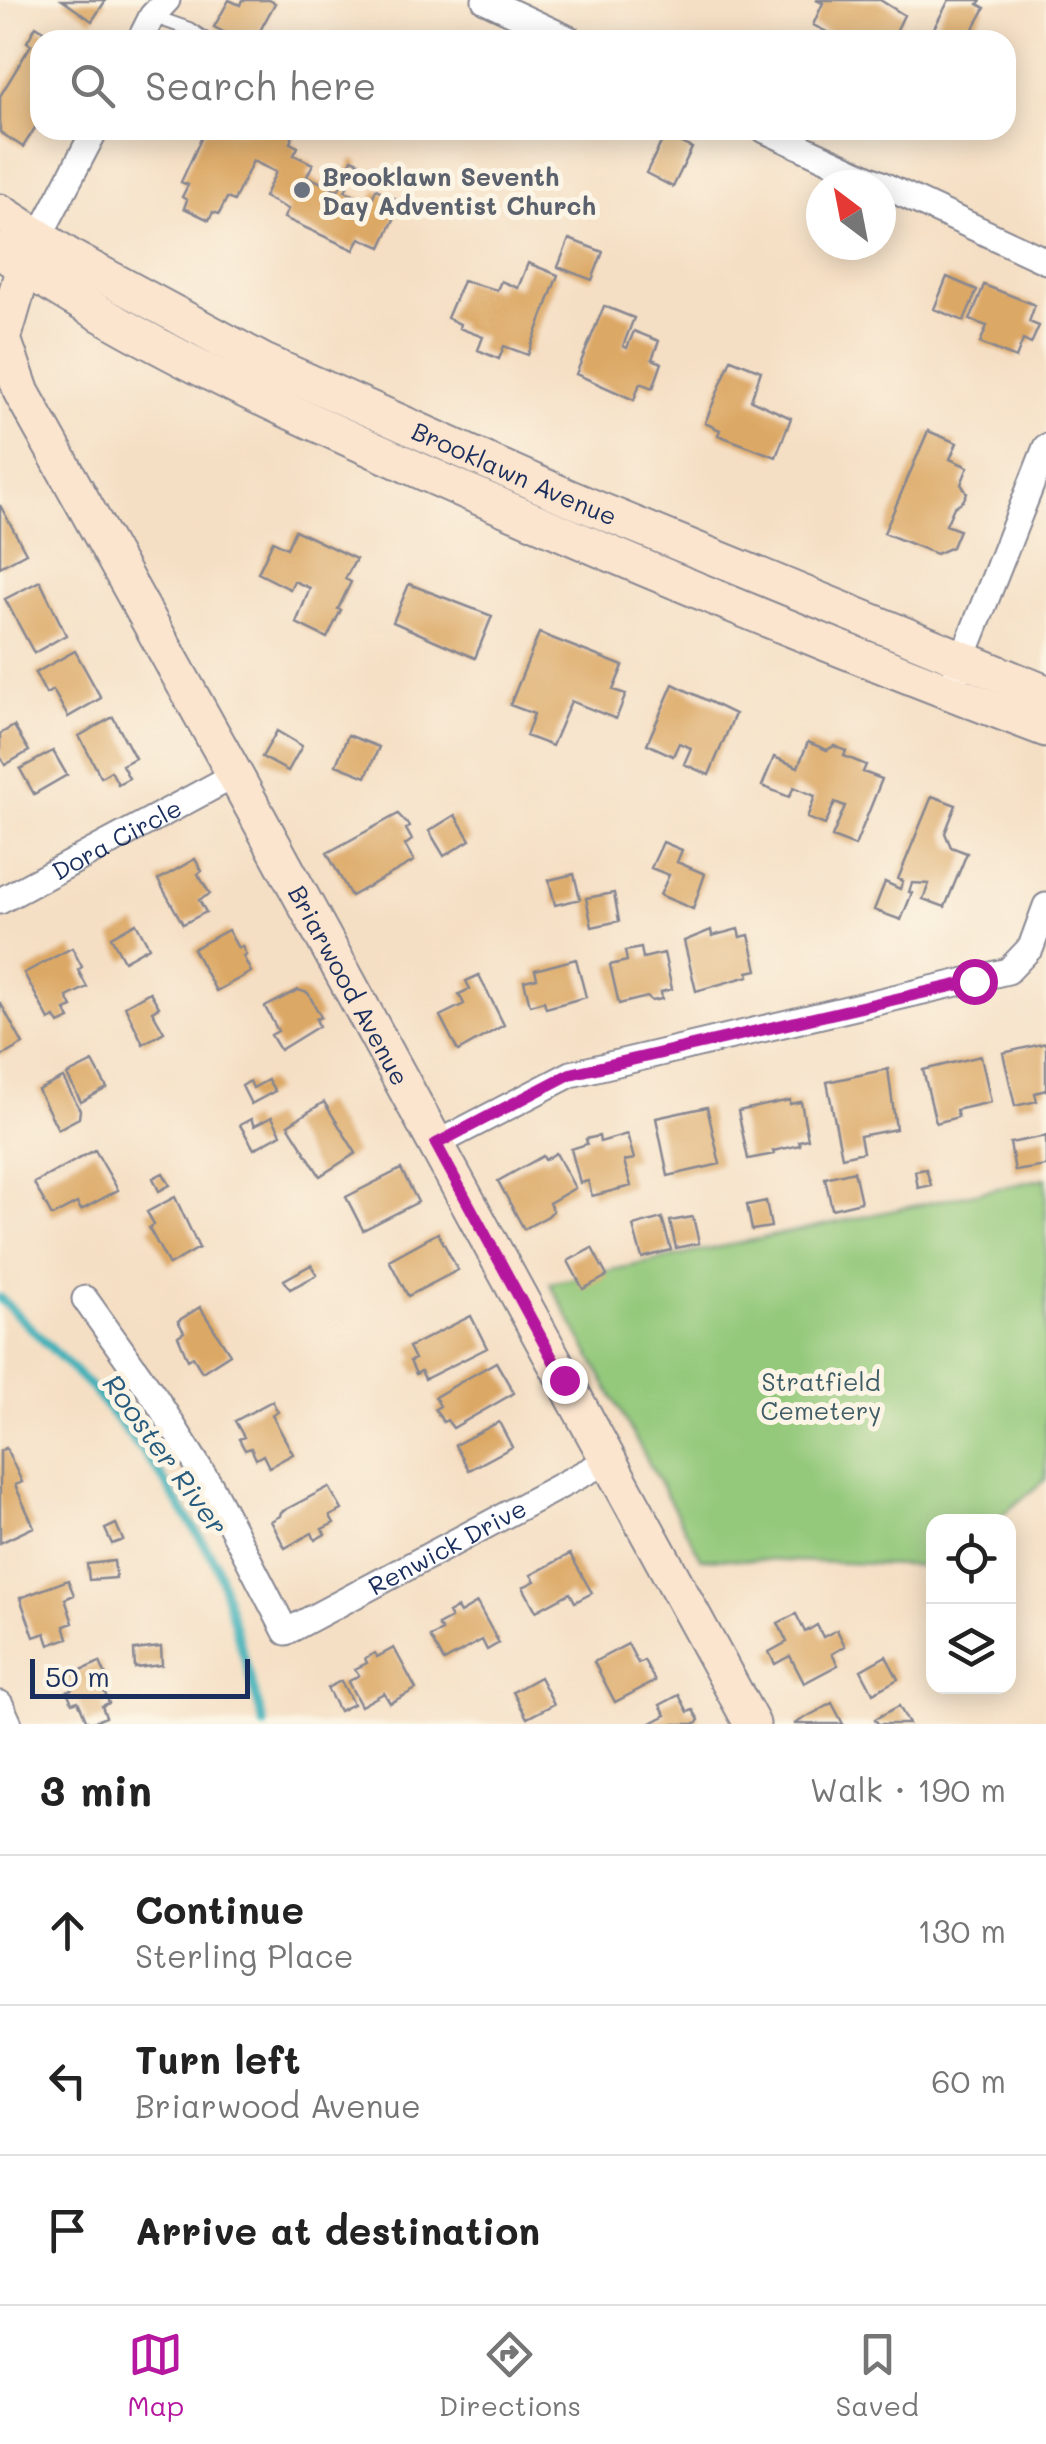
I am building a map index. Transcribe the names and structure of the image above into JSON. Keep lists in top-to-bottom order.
{
  "streets": {
    "main road": ["Brooklawn Avenue", "Briarwood Avenue"],
    "street": ["Dora Circle", "Renwick Drive"]
  },
  "crossings": [
    ["Brooklawn Avenue", "Briarwood Avenue"],
    ["Dora Circle", "Briarwood Avenue"],
    ["Briarwood Avenue", "Renwick Drive"]
  ],
  "water": ["Rooster River"],
  "parks": ["Stratfield Cemetery"],
  "places": ["Brooklawn Seventh Day Adventist Church"],
  "scale_bar": "50 m",
  "north": "top left",
  "page": {
    "search": "Search here",
    "scale": "50 m",
    "heading": ["3 min", "Walk · 190 m"],
    "list": [
      ["Continue", "Sterling Place", "130 m"],
      ["Turn left", "Briarwood Avenue", "60 m"],
      "Arrive at destination"
    ],
    "nav": ["Map", "Directions", "Saved"]
  }
}
